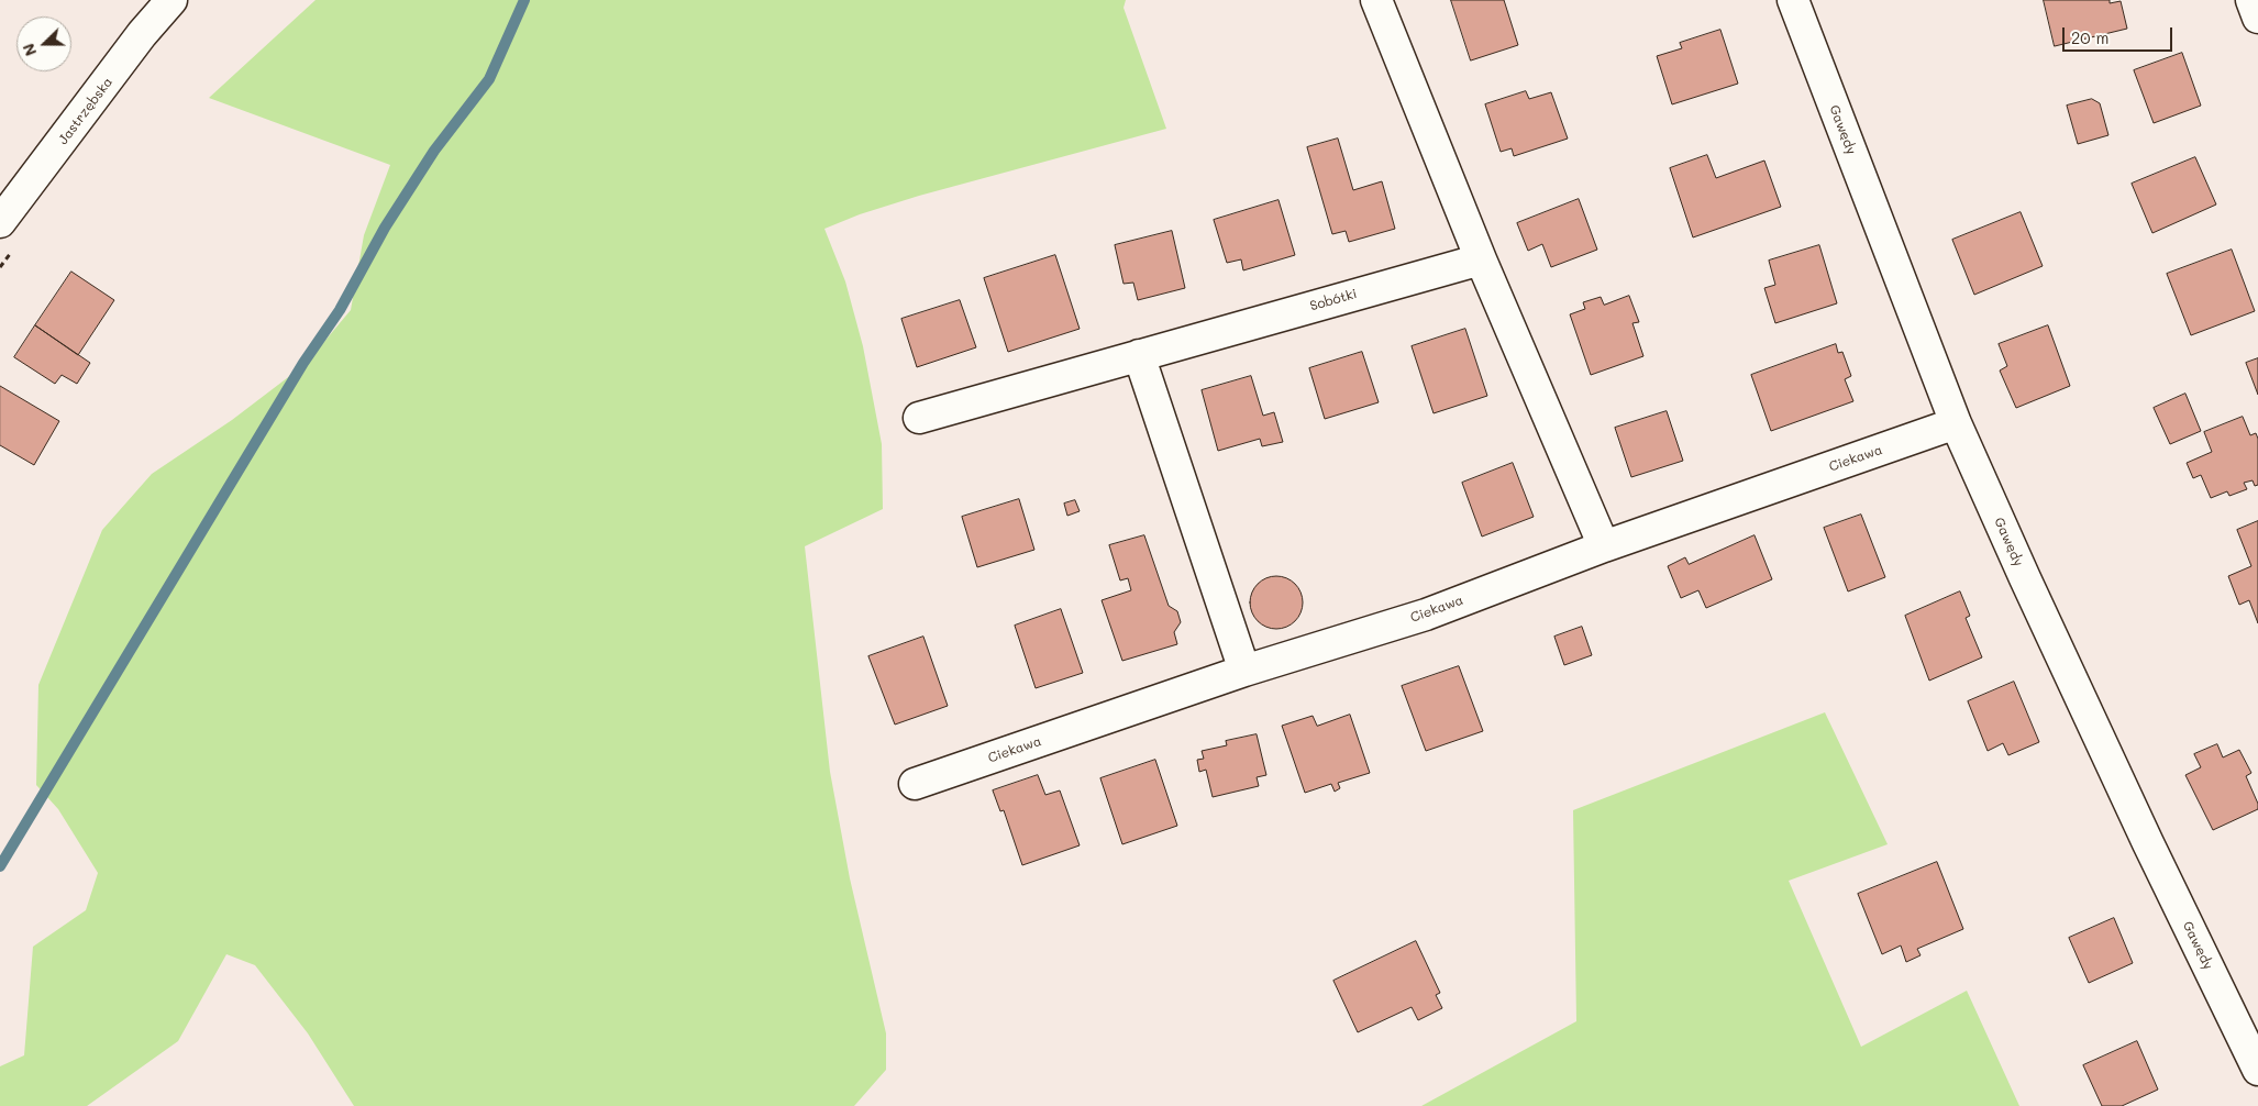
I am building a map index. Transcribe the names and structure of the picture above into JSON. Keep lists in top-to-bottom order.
{
  "streets": {
    "street": [
      "Jastrzębska",
      "Gawędy",
      "Sobótki",
      "Ciekawa"
    ]
  },
  "crossings": [
    ["Gawędy", "Ciekawa"]
  ],
  "scale_bar": "20 m",
  "north": "left"
}
